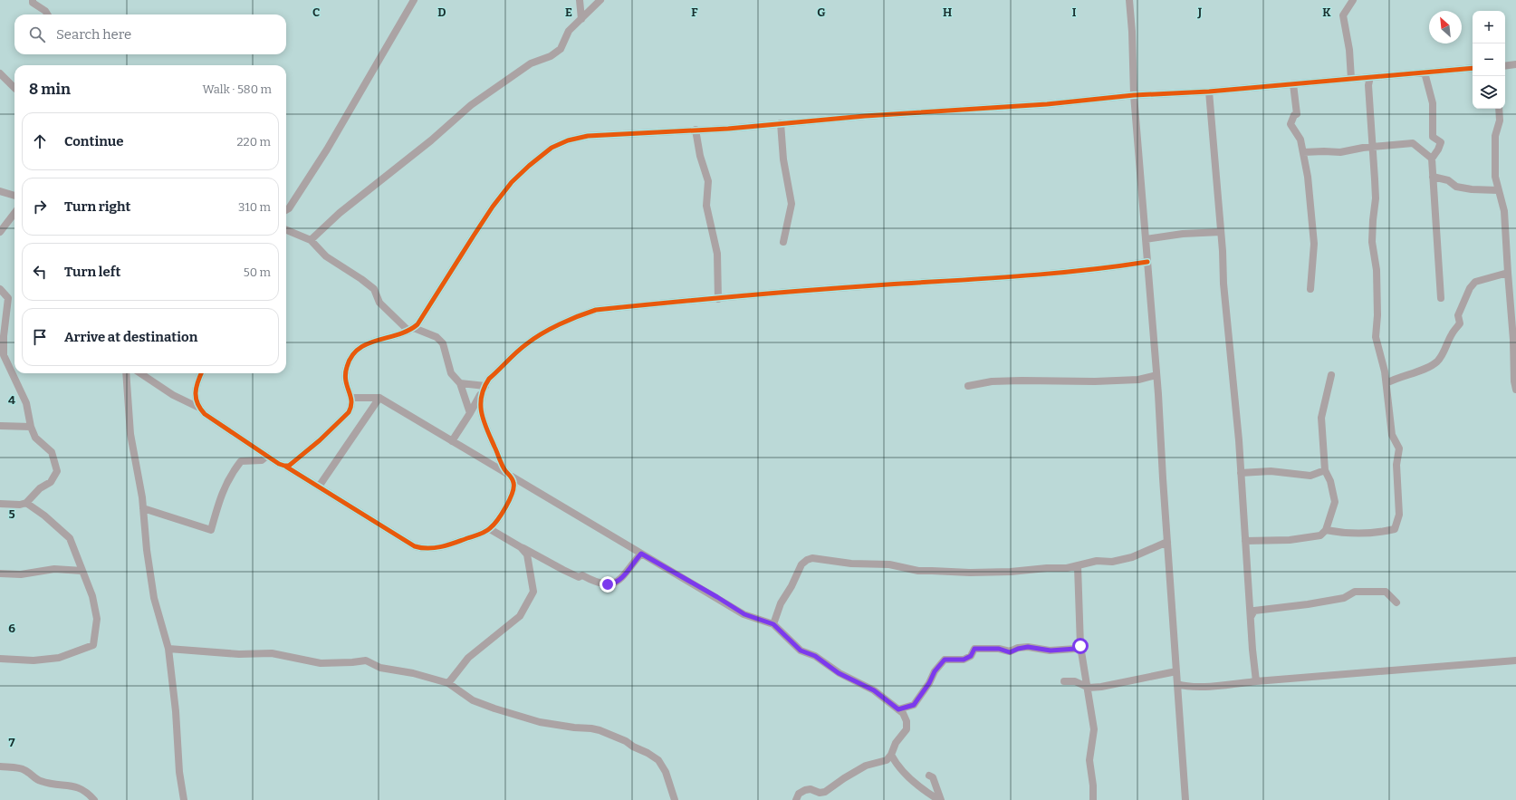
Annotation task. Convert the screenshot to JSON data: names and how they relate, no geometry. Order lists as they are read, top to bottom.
{
  "north": "top left",
  "page": {
    "map_buttons": ["+", "−"],
    "search": "Search here",
    "heading": ["8 min", "Walk · 580 m"],
    "list": [
      ["Continue", "220 m"],
      ["Turn right", "310 m"],
      ["Turn left", "50 m"],
      "Arrive at destination"
    ]
  },
  "grid": {
    "columns": [
      "C",
      "D",
      "E",
      "F",
      "G",
      "H",
      "I",
      "J",
      "K"
    ],
    "rows": [
      "4",
      "5",
      "6",
      "7"
    ]
  }
}
